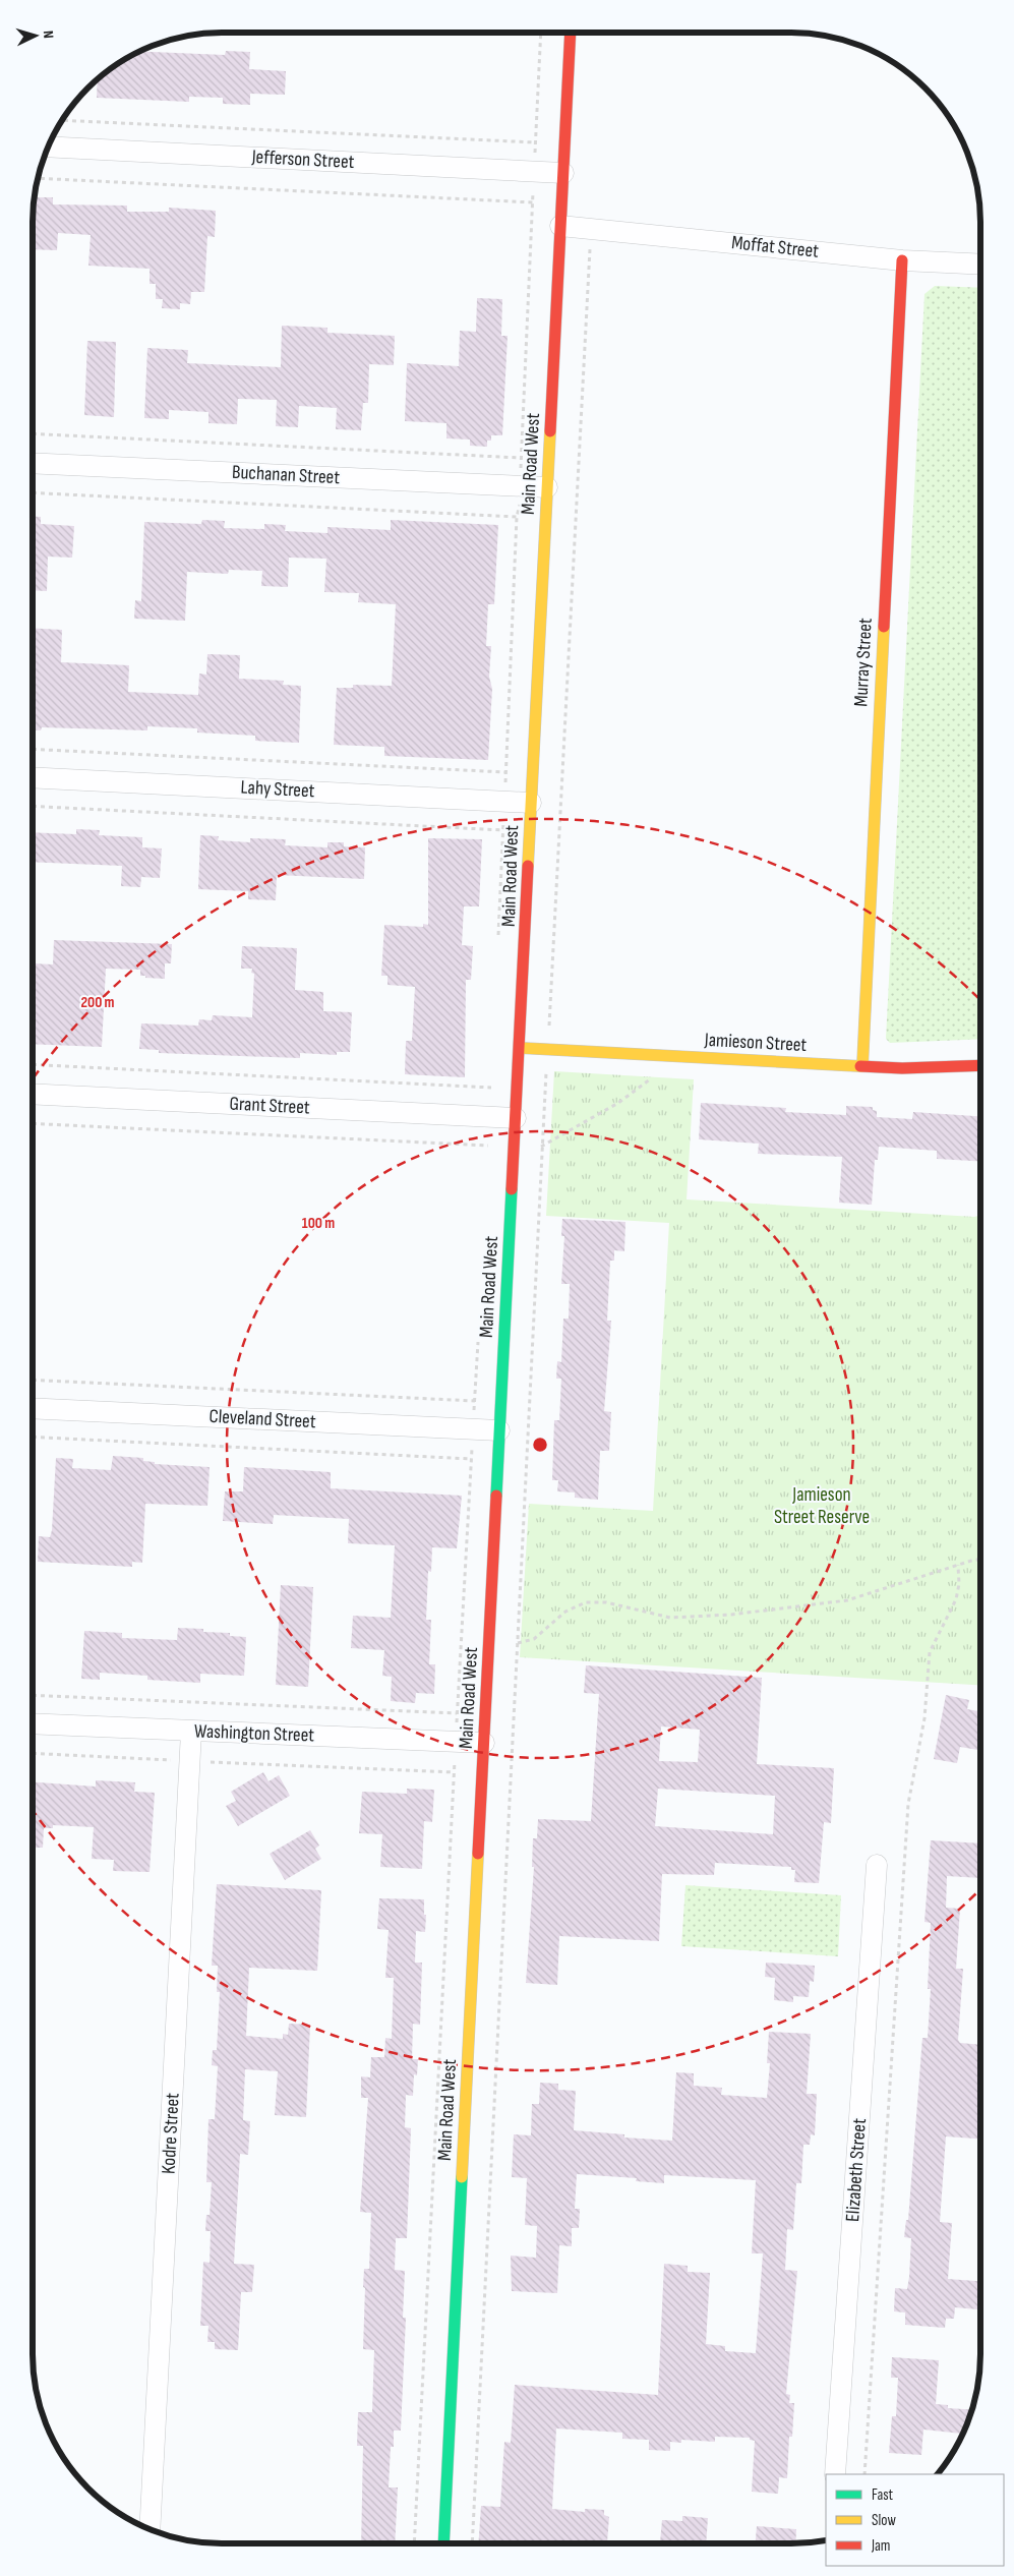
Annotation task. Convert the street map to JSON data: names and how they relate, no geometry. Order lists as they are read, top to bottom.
{
  "streets": {
    "main road": ["Main Road West", "Murray Street", "Jamieson Street"],
    "street": [
      "Jefferson Street",
      "Moffat Street",
      "Buchanan Street",
      "Lahy Street",
      "Grant Street",
      "Cleveland Street",
      "Washington Street",
      "Kodre Street",
      "Elizabeth Street"
    ]
  },
  "crossings": [
    ["Jefferson Street", "Main Road West"],
    ["Moffat Street", "Main Road West"],
    ["Moffat Street", "Murray Street"],
    ["Main Road West", "Buchanan Street"],
    ["Main Road West", "Lahy Street"],
    ["Main Road West", "Jamieson Street"],
    ["Main Road West", "Grant Street"],
    ["Main Road West", "Cleveland Street"],
    ["Main Road West", "Washington Street"],
    ["Murray Street", "Jamieson Street"],
    ["Washington Street", "Kodre Street"]
  ],
  "parks": ["Jamieson Street Reserve"],
  "legend": ["Fast", "Slow", "Jam"],
  "north": "right",
  "rings": ["200 m", "100 m"]
}
